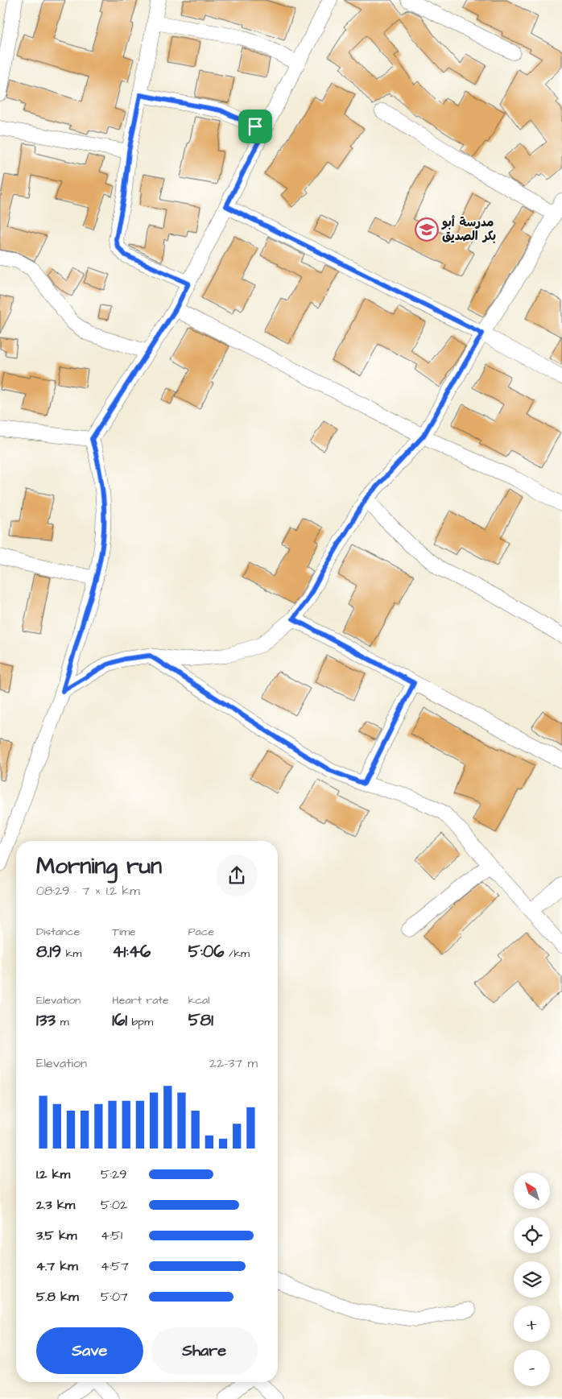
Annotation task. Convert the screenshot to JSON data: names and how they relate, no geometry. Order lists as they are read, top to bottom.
{
  "places": {
    "school or university": ["مدرسة أبو بكر الصديق"]
  },
  "north": "top left",
  "page": {
    "heading": ["Morning run", "08:29 · 7 × 1.2 km"],
    "stats": [
      ["Distance", "8.19 km"],
      ["Time", "41:46"],
      ["Pace", "5:06 /km"],
      ["Elevation", "133 m"],
      ["Heart rate", "161 bpm"],
      ["kcal", "581"]
    ],
    "chart": ["Elevation", "22–37 m"],
    "list": [
      {
        "name": "1.2 km",
        "note": "5:29"
      },
      {
        "name": "2.3 km",
        "note": "5:02"
      },
      {
        "name": "3.5 km",
        "note": "4:51"
      },
      {
        "name": "4.7 km",
        "note": "4:57"
      },
      {
        "name": "5.8 km",
        "note": "5:07"
      }
    ],
    "map_buttons": ["+", "−"],
    "buttons": ["Save", "Share"]
  }
}
